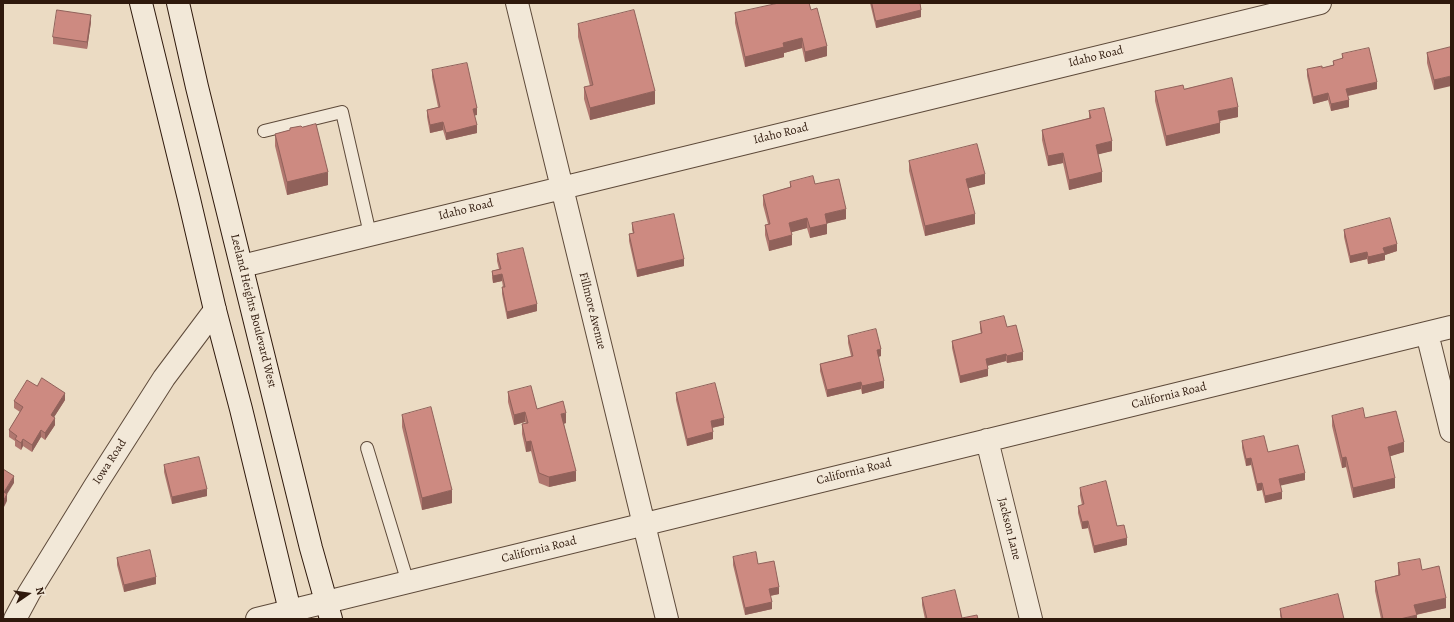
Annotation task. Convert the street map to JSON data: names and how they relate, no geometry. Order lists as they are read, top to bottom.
{
  "streets": {
    "street": [
      "Idaho Road",
      "Leeland Heights Boulevard West",
      "Fillmore Avenue",
      "California Road",
      "Iowa Road",
      "Jackson Lane"
    ]
  },
  "crossings": [
    ["Idaho Road", "Leeland Heights Boulevard West"],
    ["Idaho Road", "Fillmore Avenue"],
    ["Leeland Heights Boulevard West", "California Road"],
    ["Fillmore Avenue", "California Road"],
    ["California Road", "Jackson Lane"]
  ],
  "north": "right"
}
